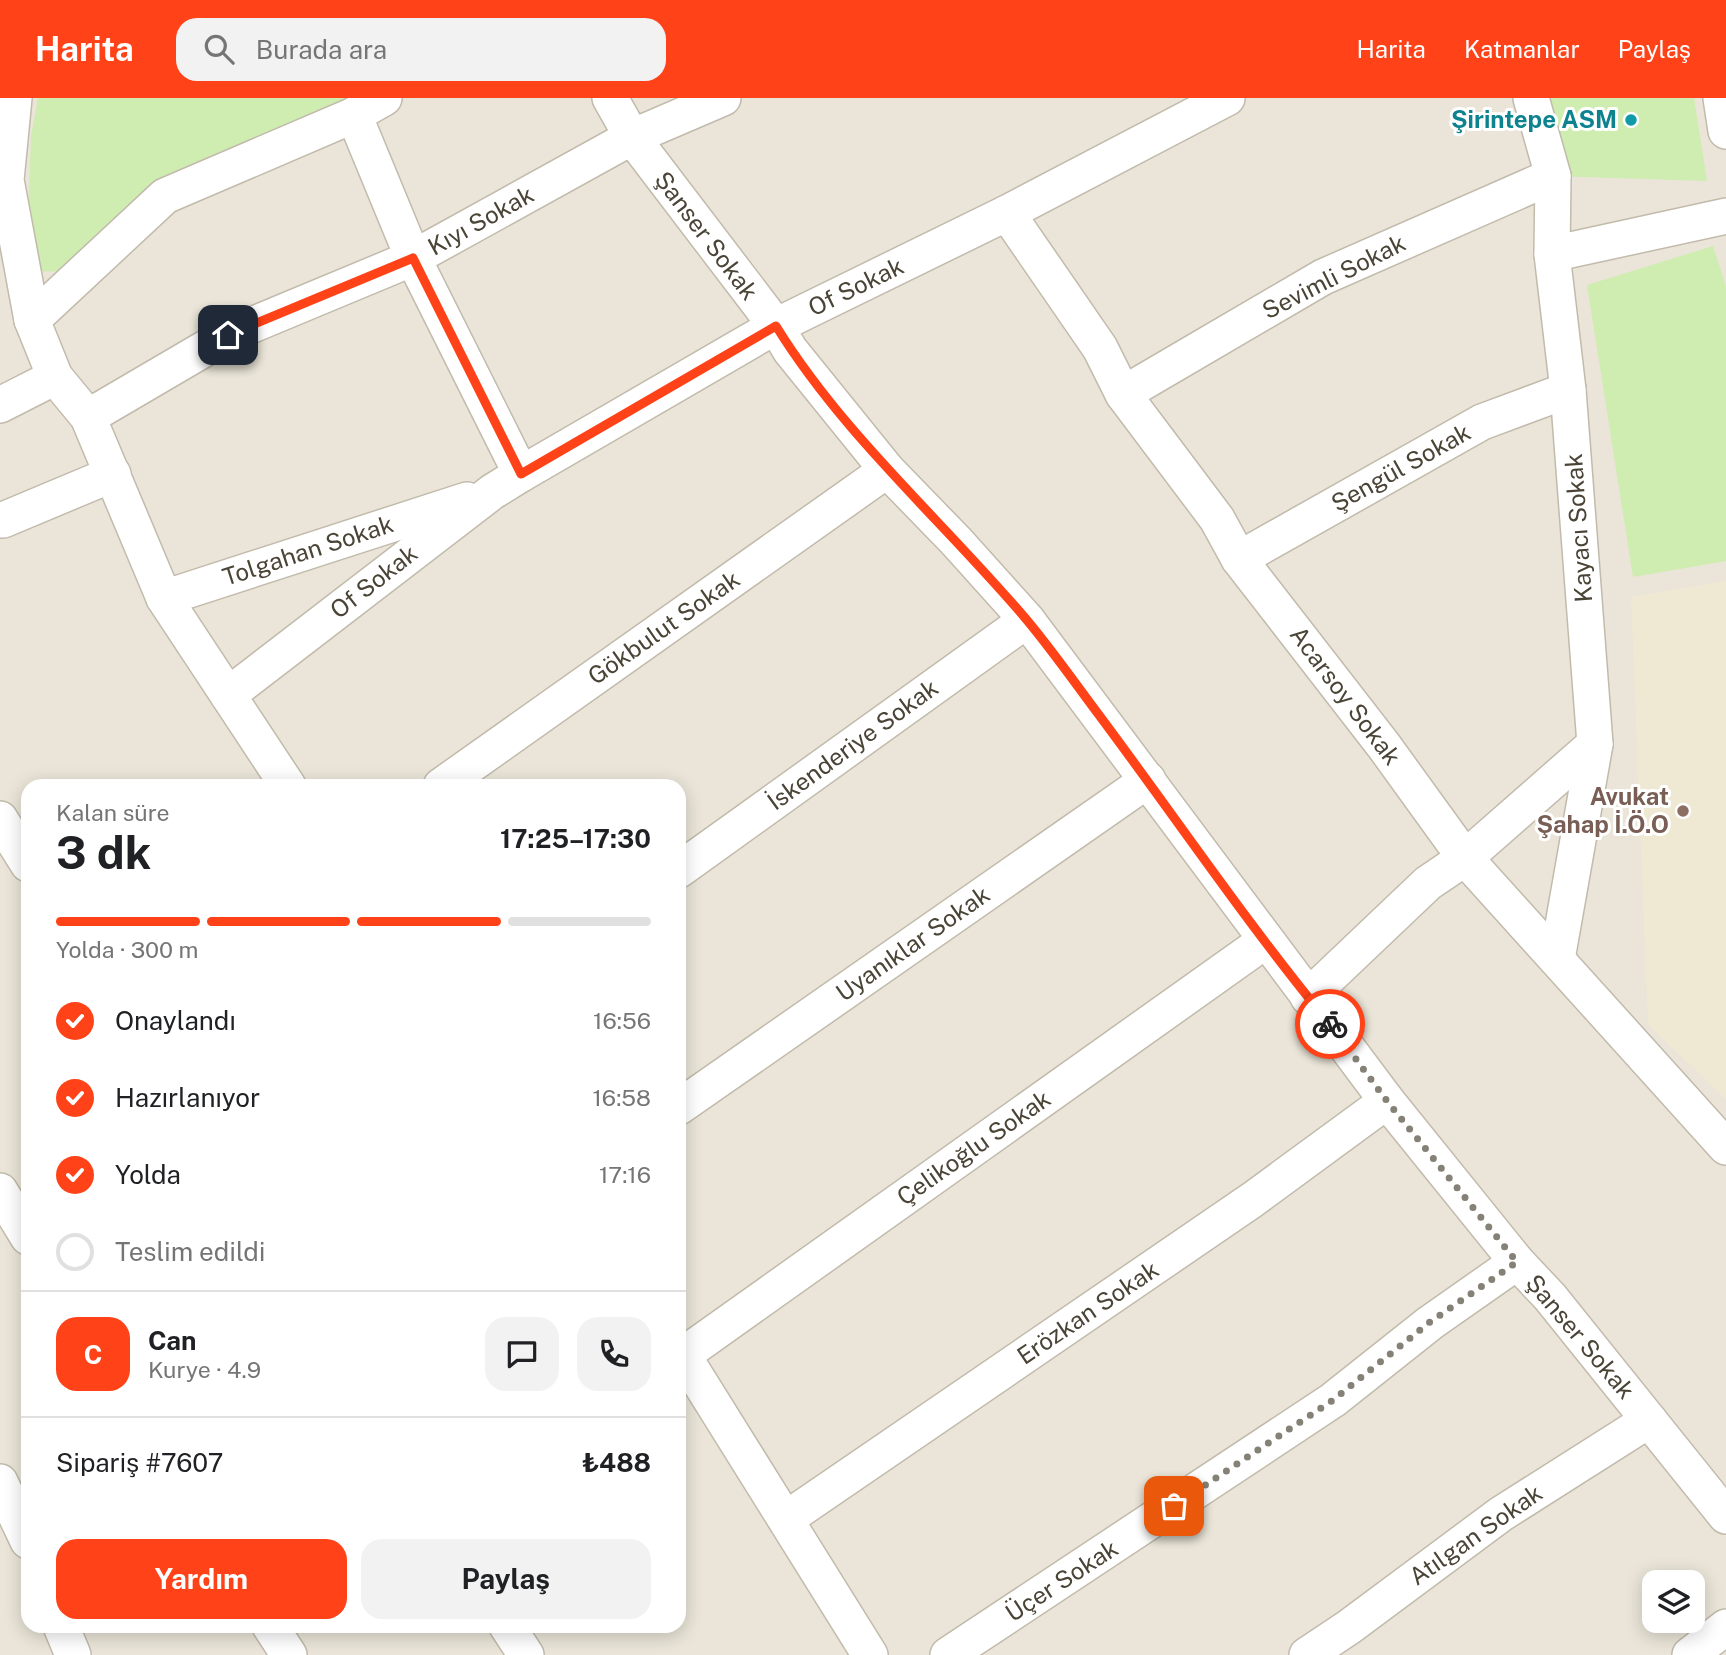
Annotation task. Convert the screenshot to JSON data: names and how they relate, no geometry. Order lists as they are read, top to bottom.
{
  "streets": {
    "street": [
      "Kıyı Sokak",
      "Şanser Sokak",
      "Sevimli Sokak",
      "Of Sokak",
      "Şengül Sokak",
      "Kayacı Sokak",
      "Tolgahan Sokak",
      "Gökbulut Sokak",
      "Acarsoy Sokak",
      "İskenderiye Sokak",
      "Uyanıklar Sokak",
      "Çelikoğlu Sokak",
      "Erözkan Sokak",
      "Atılgan Sokak",
      "Üçer Sokak"
    ]
  },
  "crossings": [
    ["Kıyı Sokak", "Şanser Sokak"],
    ["Şanser Sokak", "Of Sokak"],
    ["Şanser Sokak", "Gökbulut Sokak"],
    ["Şanser Sokak", "İskenderiye Sokak"],
    ["Şanser Sokak", "Uyanıklar Sokak"],
    ["Şanser Sokak", "Çelikoğlu Sokak"],
    ["Şanser Sokak", "Erözkan Sokak"],
    ["Şanser Sokak", "Atılgan Sokak"],
    ["Şanser Sokak", "Üçer Sokak"],
    ["Sevimli Sokak", "Kayacı Sokak"],
    ["Sevimli Sokak", "Acarsoy Sokak"],
    ["Of Sokak", "Tolgahan Sokak"],
    ["Of Sokak", "Acarsoy Sokak"],
    ["Şengül Sokak", "Kayacı Sokak"],
    ["Şengül Sokak", "Acarsoy Sokak"],
    ["Kayacı Sokak", "Acarsoy Sokak"]
  ],
  "places": ["Şirintepe ASM", "Avukat Şahap İ.Ö.O"],
  "page": {
    "header": "Harita",
    "search": "Burada ara",
    "nav": ["Harita", "Katmanlar", "Paylaş"],
    "heading": ["3 dk", "Kalan süre", "17:25–17:30"],
    "panel": [
      "Can",
      "Kurye · 4.9",
      "Sipariş #7607",
      "₺488"
    ],
    "bar": "Yolda · 300 m",
    "list": [
      ["Onaylandı", "16:56"],
      ["Hazırlanıyor", "16:58"],
      ["Yolda", "17:16"],
      "Teslim edildi"
    ],
    "round": "C",
    "buttons": ["Yardım", "Paylaş"]
  }
}
